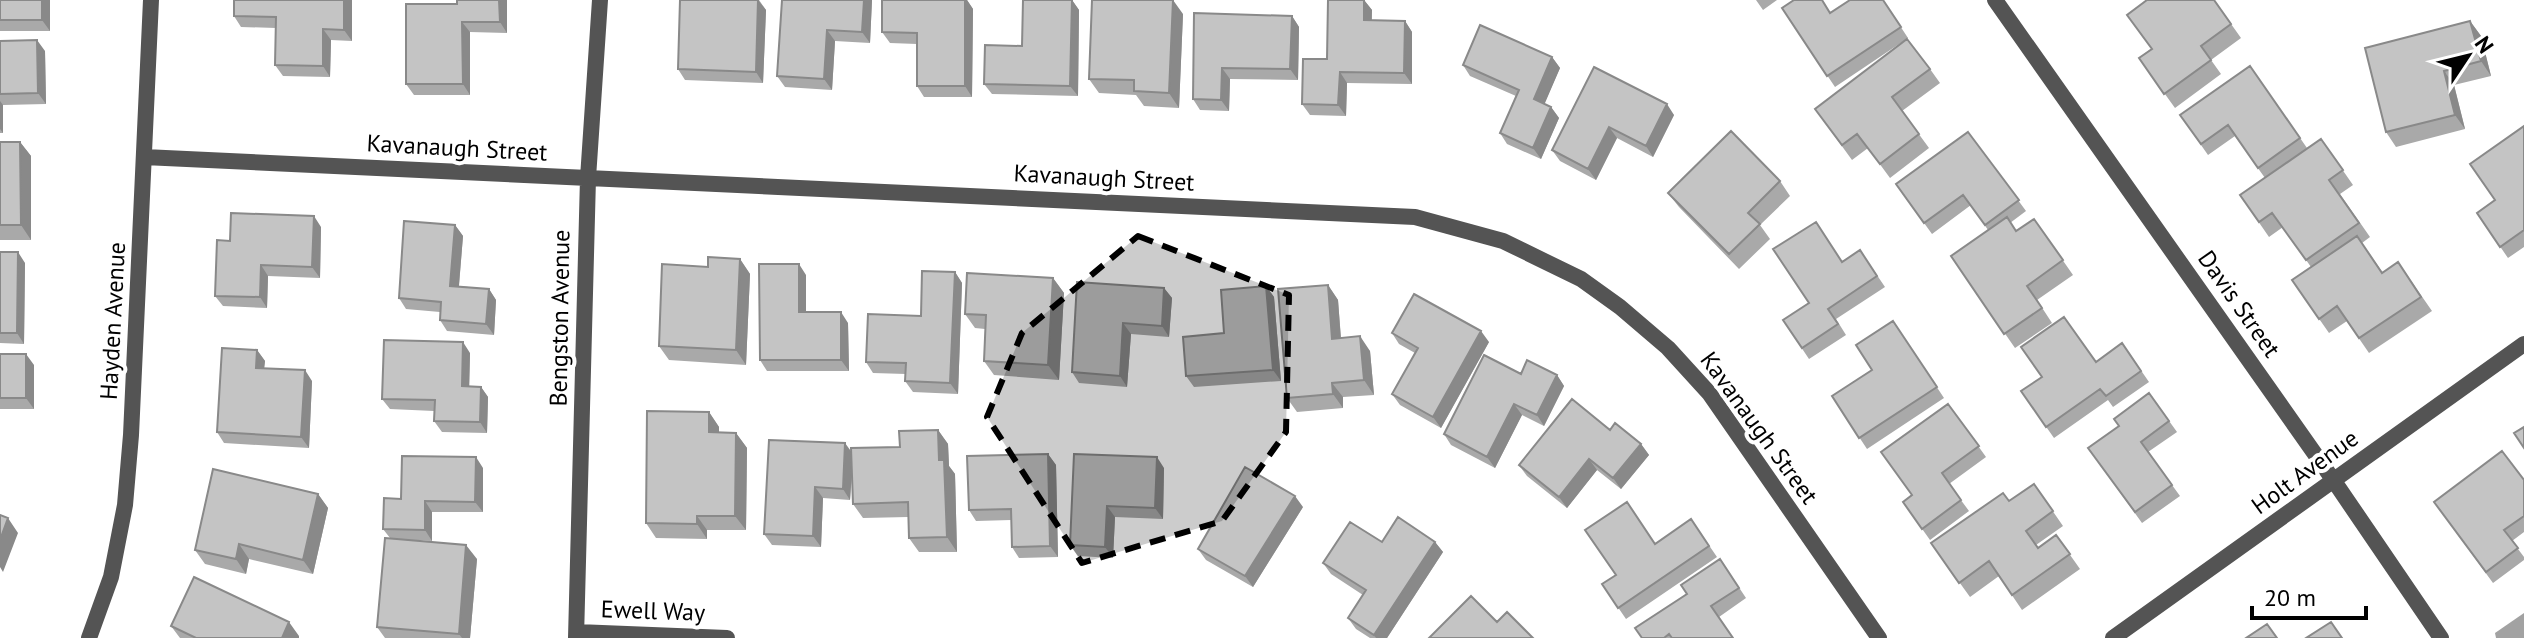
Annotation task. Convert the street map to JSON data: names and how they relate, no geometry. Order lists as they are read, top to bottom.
{
  "streets": {
    "street": [
      "Kavanaugh Street",
      "Davis Street",
      "Bengston Avenue",
      "Hayden Avenue",
      "Holt Avenue",
      "Ewell Way"
    ]
  },
  "crossings": [
    ["Kavanaugh Street", "Bengston Avenue"],
    ["Kavanaugh Street", "Hayden Avenue"],
    ["Davis Street", "Holt Avenue"],
    ["Bengston Avenue", "Ewell Way"]
  ],
  "scale_bar": "20 m",
  "north": "top right"
}
